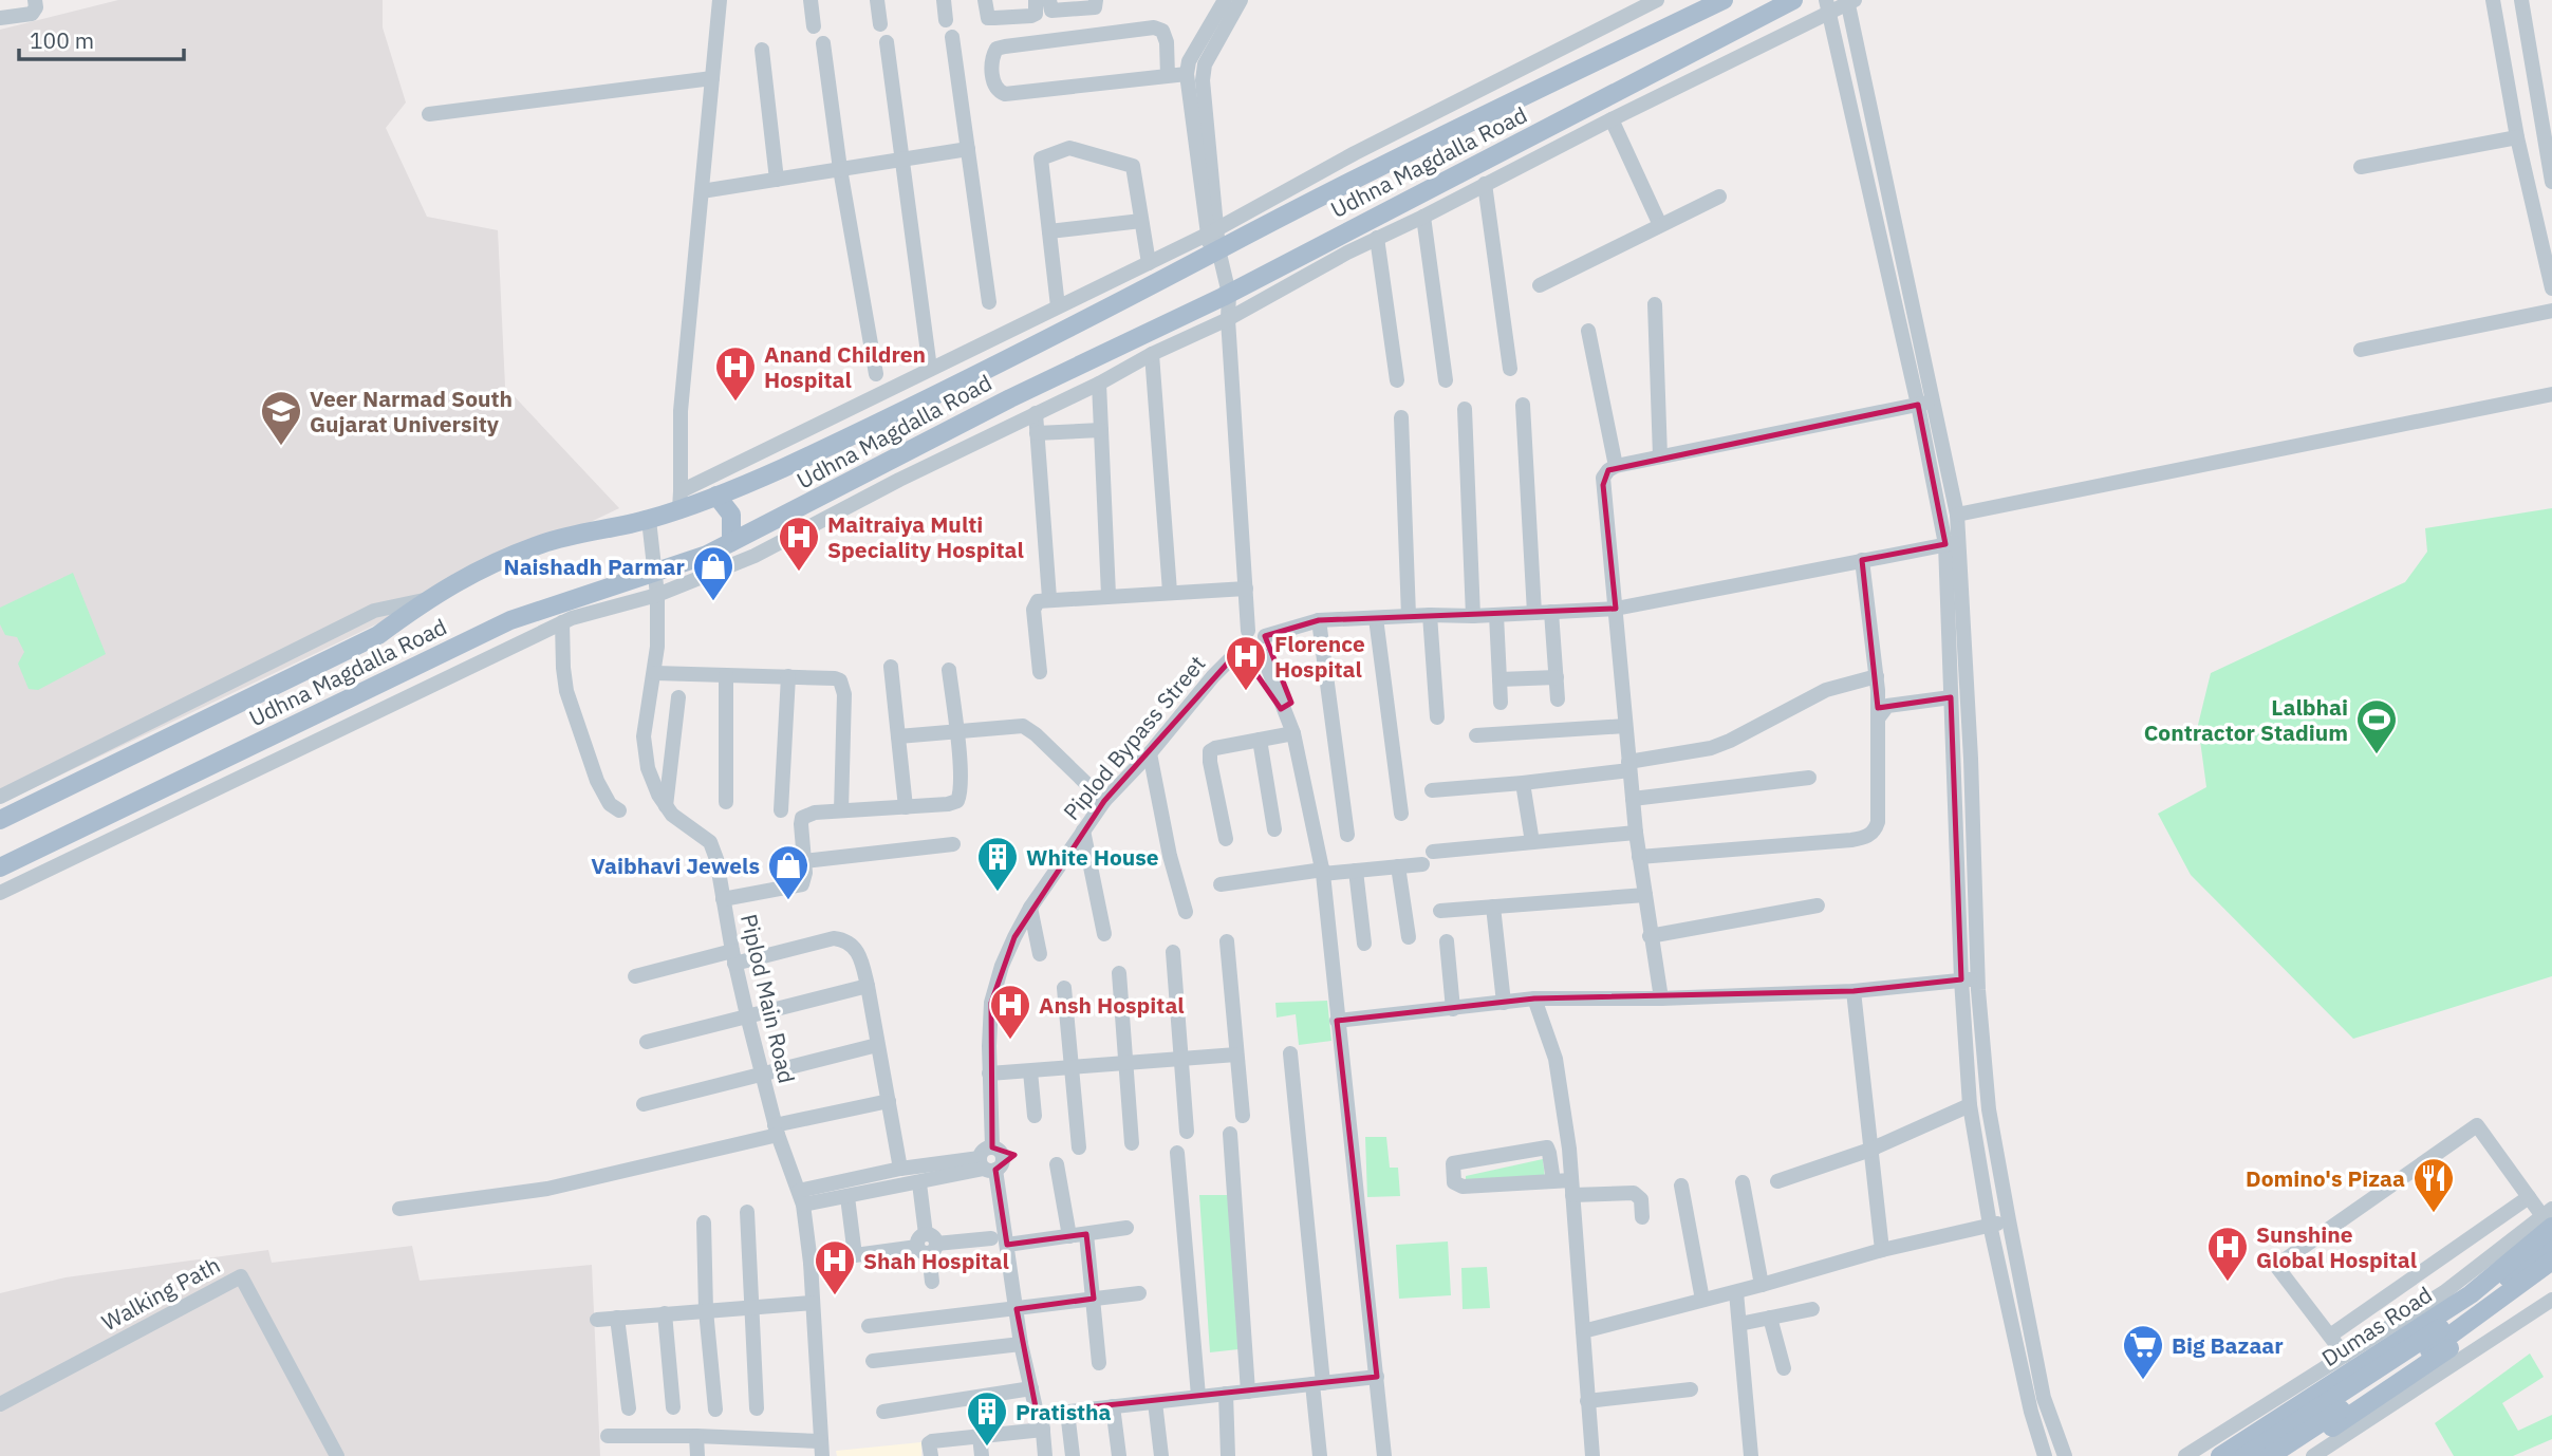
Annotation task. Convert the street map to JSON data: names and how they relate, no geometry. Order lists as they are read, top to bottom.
{
  "streets": {
    "main road": ["Udhna Magdalla Road", "Dumas Road"],
    "street": ["Piplod Bypass Street", "Piplod Main Road", "Walking Path"]
  },
  "crossings": [
    ["Udhna Magdalla Road", "Piplod Main Road"]
  ],
  "places": {
    "hospital": [
      "Anand Children Hospital",
      "Maitraiya Multi Speciality Hospital",
      "Florence Hospital",
      "Ansh Hospital",
      "Sunshine Global Hospital",
      "Shah Hospital"
    ],
    "school or university": ["Veer Narmad South Gujarat University"],
    "shop": ["Naishadh Parmar", "Vaibhavi Jewels"],
    "sports": ["Lalbhai Contractor Stadium"],
    "building": ["White House", "Pratistha"],
    "restaurant": ["Domino's Pizaa"],
    "supermarket": ["Big Bazaar"]
  },
  "scale_bar": "100 m"
}
